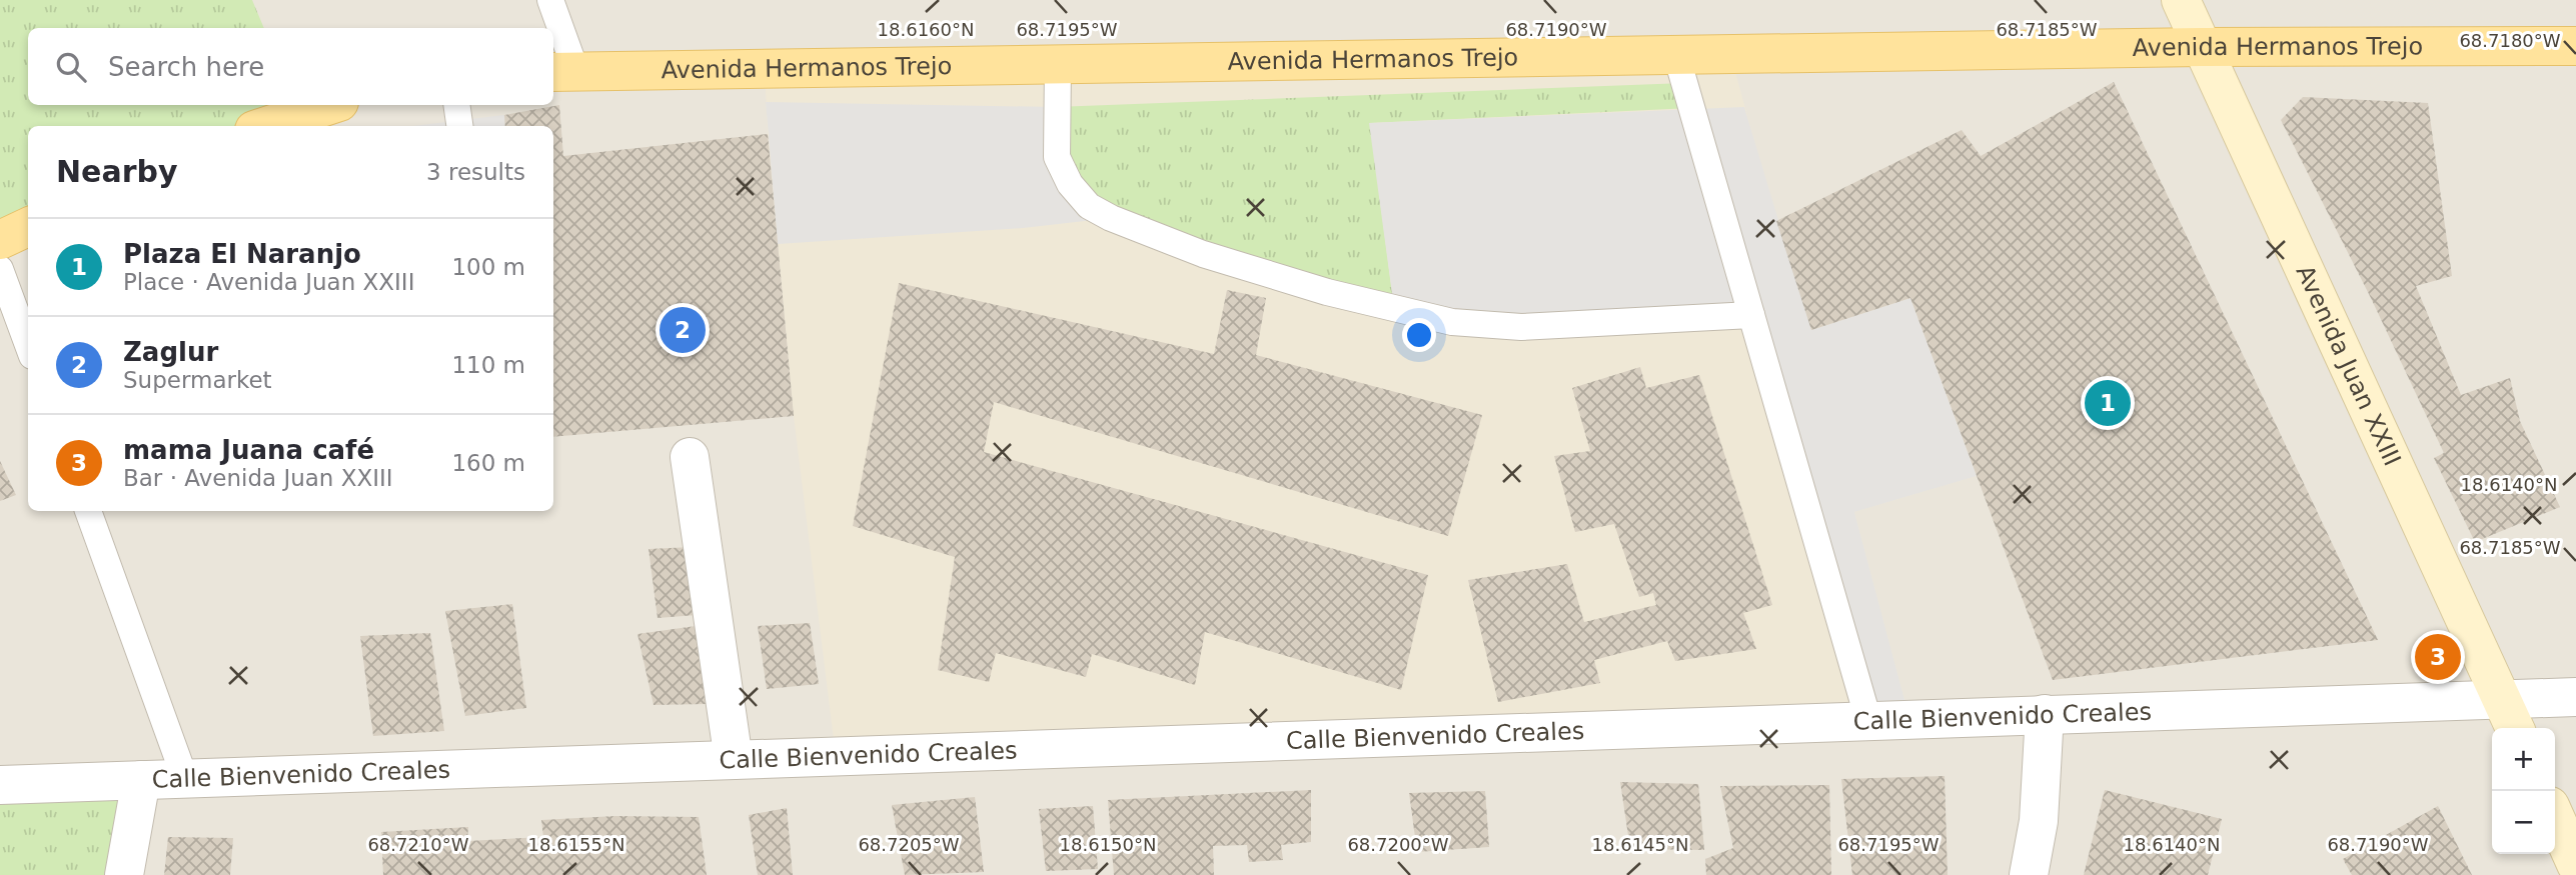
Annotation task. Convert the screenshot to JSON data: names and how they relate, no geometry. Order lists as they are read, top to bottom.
{
  "streets": {
    "main road": ["Avenida Hermanos Trejo", "Avenida Juan XXIII"],
    "street": ["Calle Bienvenido Creales"]
  },
  "crossings": [
    ["Avenida Hermanos Trejo", "Avenida Juan XXIII"],
    ["Avenida Juan XXIII", "Calle Bienvenido Creales"]
  ],
  "page": {
    "search": "Search here",
    "heading": ["Nearby", "3 results"],
    "list": [
      {
        "mark": "1",
        "name": "Plaza El Naranjo",
        "note": "Place · Avenida Juan XXIII",
        "value": "100 m"
      },
      {
        "mark": "2",
        "name": "Zaglur",
        "note": "Supermarket",
        "value": "110 m"
      },
      {
        "mark": "3",
        "name": "mama Juana café",
        "note": "Bar · Avenida Juan XXIII",
        "value": "160 m"
      }
    ],
    "pins": ["2", "1", "3"],
    "map_buttons": ["+", "−"]
  },
  "coordinates": [
    "18.6160°N",
    "68.7185°W",
    "68.7195°W",
    "68.7190°W",
    "68.7180°W",
    "18.6140°N",
    "68.7210°W",
    "68.7205°W",
    "68.7200°W",
    "18.6155°N",
    "18.6150°N",
    "18.6145°N"
  ]
}
